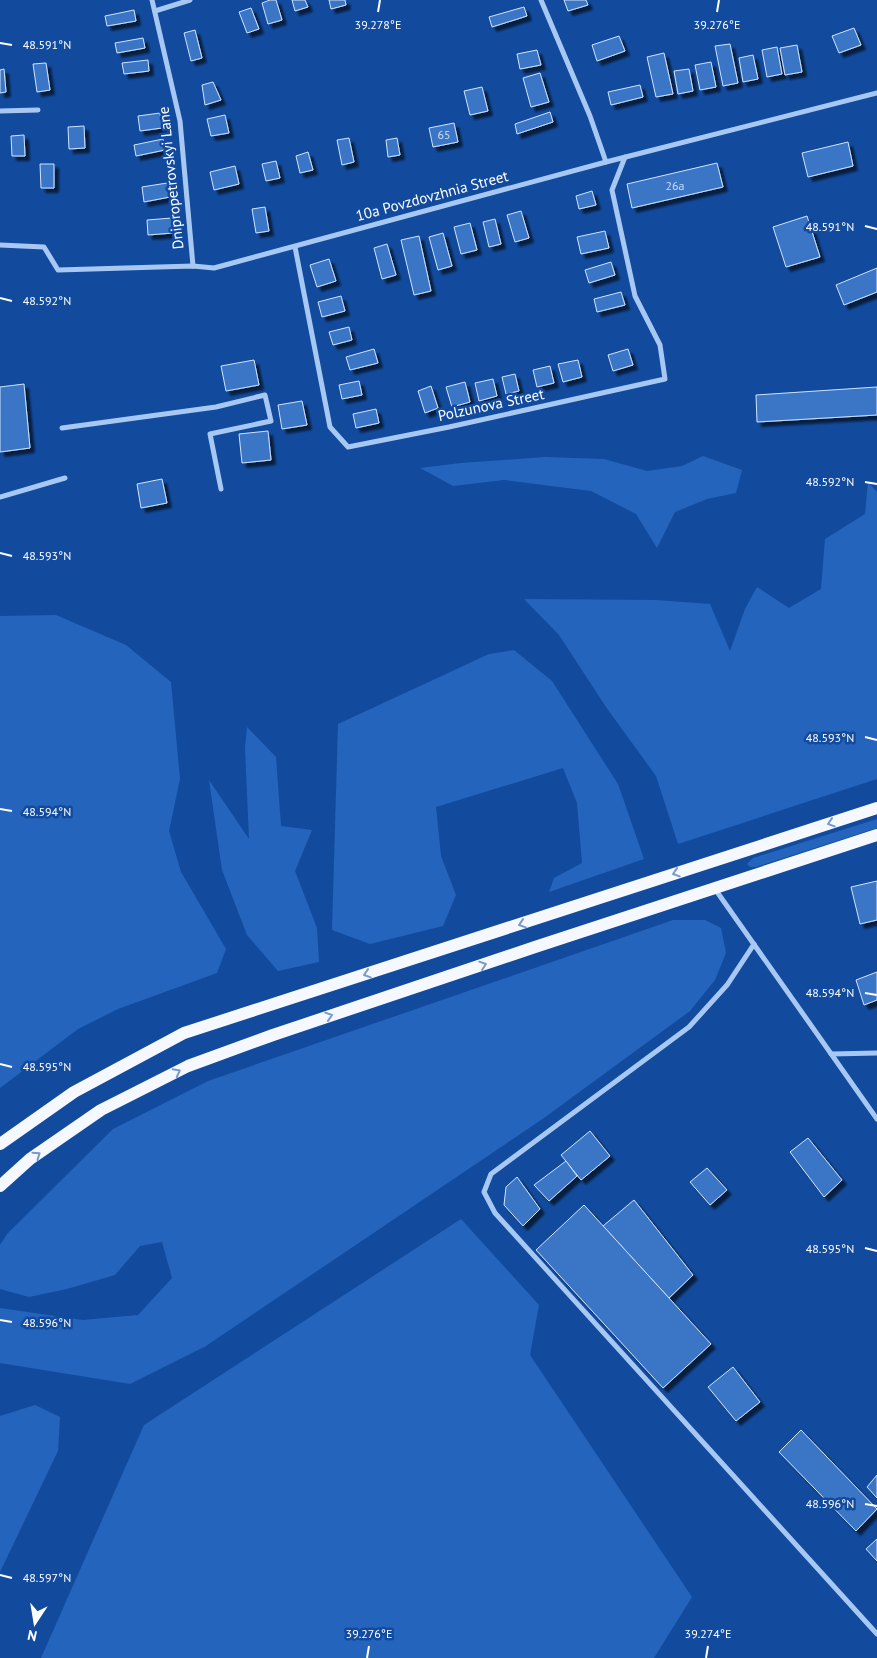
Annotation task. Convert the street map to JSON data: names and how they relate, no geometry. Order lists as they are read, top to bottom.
{
  "streets": {
    "street": ["Dnipropetrovskyi Lane", "10a Povzdovzhnia Street", "Polzunova Street"]
  },
  "crossings": [
    ["Dnipropetrovskyi Lane", "10a Povzdovzhnia Street"],
    ["10a Povzdovzhnia Street", "Polzunova Street"]
  ],
  "house_numbers": ["65", "26а"],
  "north": "bottom",
  "coordinates": [
    "39.278°E",
    "39.276°E",
    "48.591°N",
    "48.592°N",
    "48.593°N",
    "48.594°N",
    "48.595°N",
    "48.596°N",
    "48.597°N",
    "39.274°E"
  ]
}
